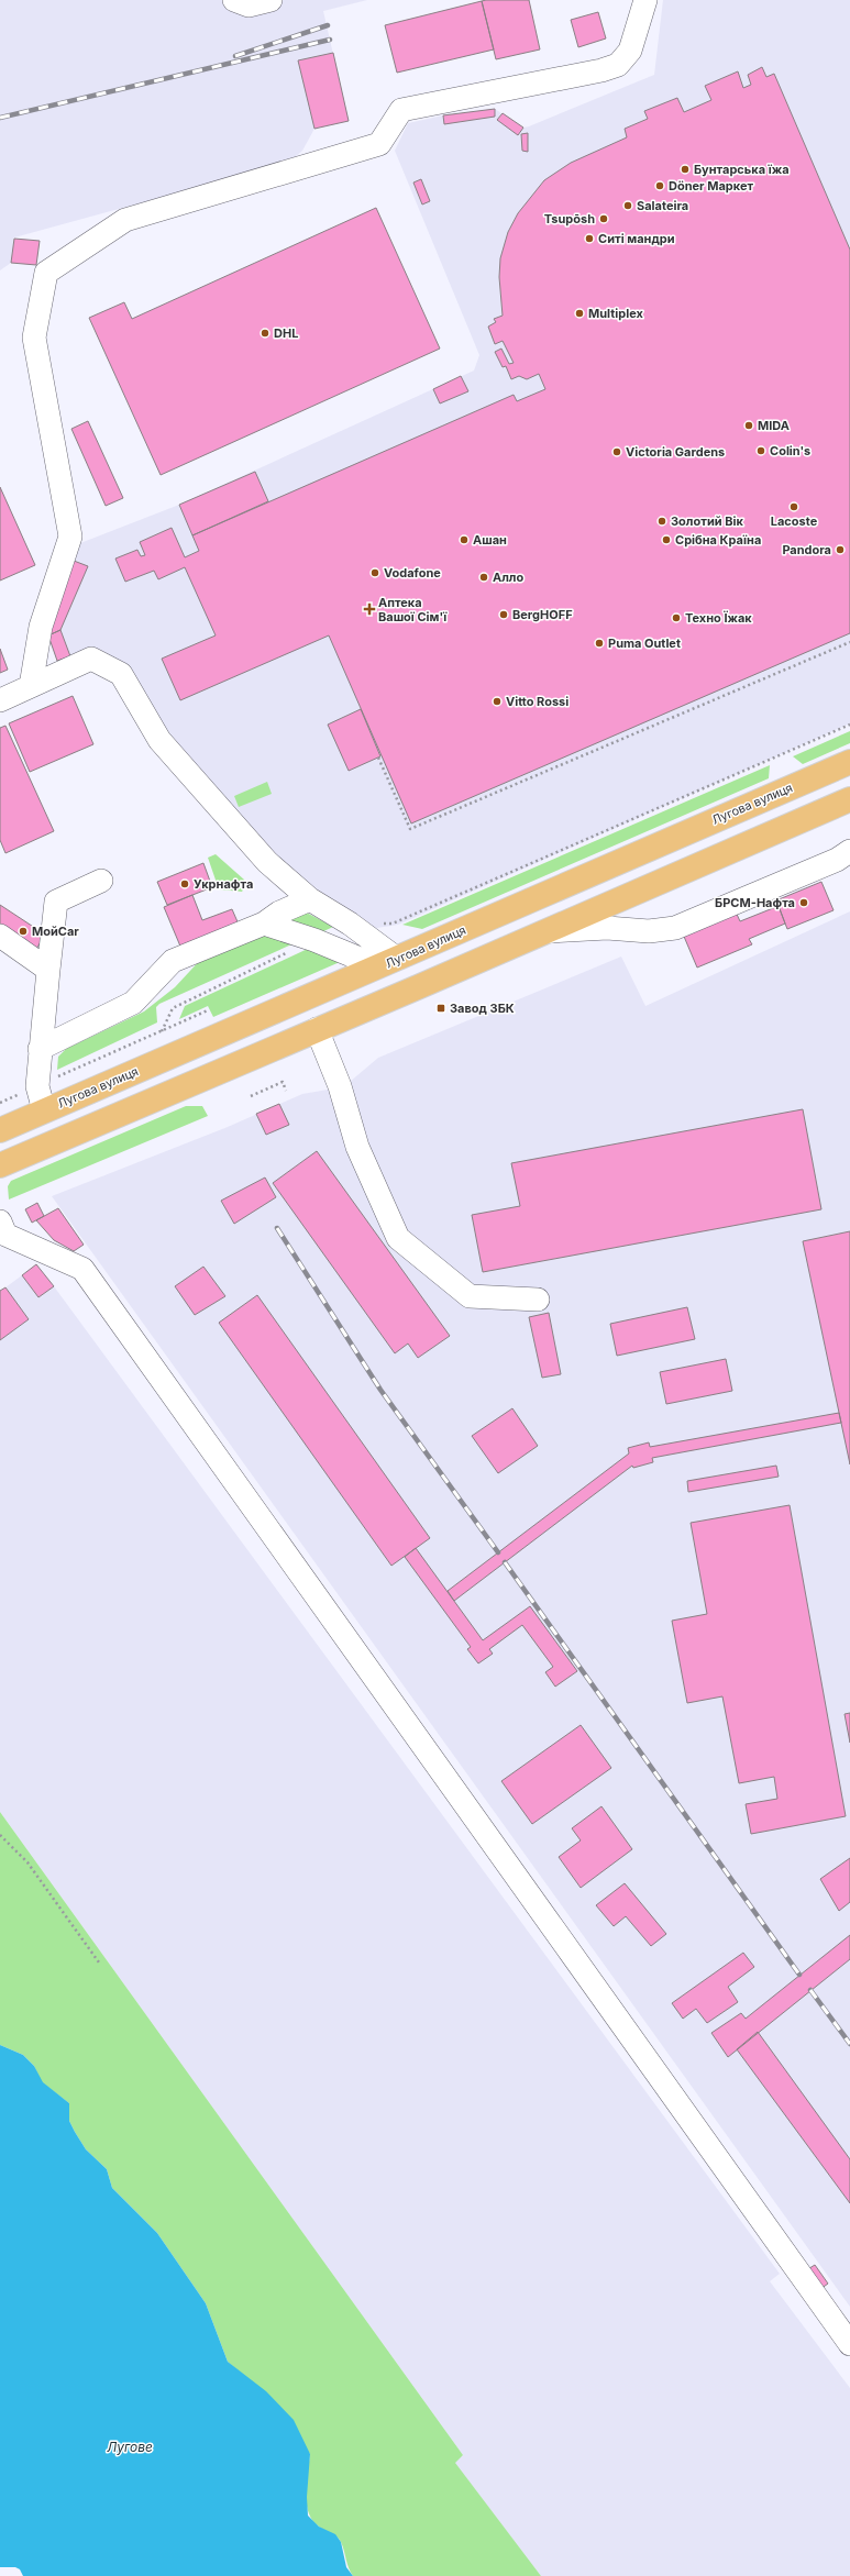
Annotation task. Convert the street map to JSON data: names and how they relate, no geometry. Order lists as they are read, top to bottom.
{
  "streets": {
    "main road": ["Лугова вулиця"]
  },
  "water": ["Лугове"],
  "places": {
    "other": [
      "Бунтарська їжа",
      "Döner Маркет",
      "Salateira",
      "Tsupōsh",
      "Ситі мандри",
      "Multiplex",
      "DHL",
      "MIDA",
      "Colin's",
      "Victoria Gardens",
      "Lacoste",
      "Золотий Вік",
      "Ашан",
      "Срібна Країна",
      "Pandora",
      "Vodafone",
      "Алло",
      "BergHOFF",
      "Техно Їжак",
      "Puma Outlet",
      "Vitto Rossi",
      "Укрнафта",
      "БРСМ-Нафта",
      "МойCar"
    ],
    "health": ["Аптека Вашої Сім'ї"],
    "transit": ["Завод ЗБК"]
  }
}
